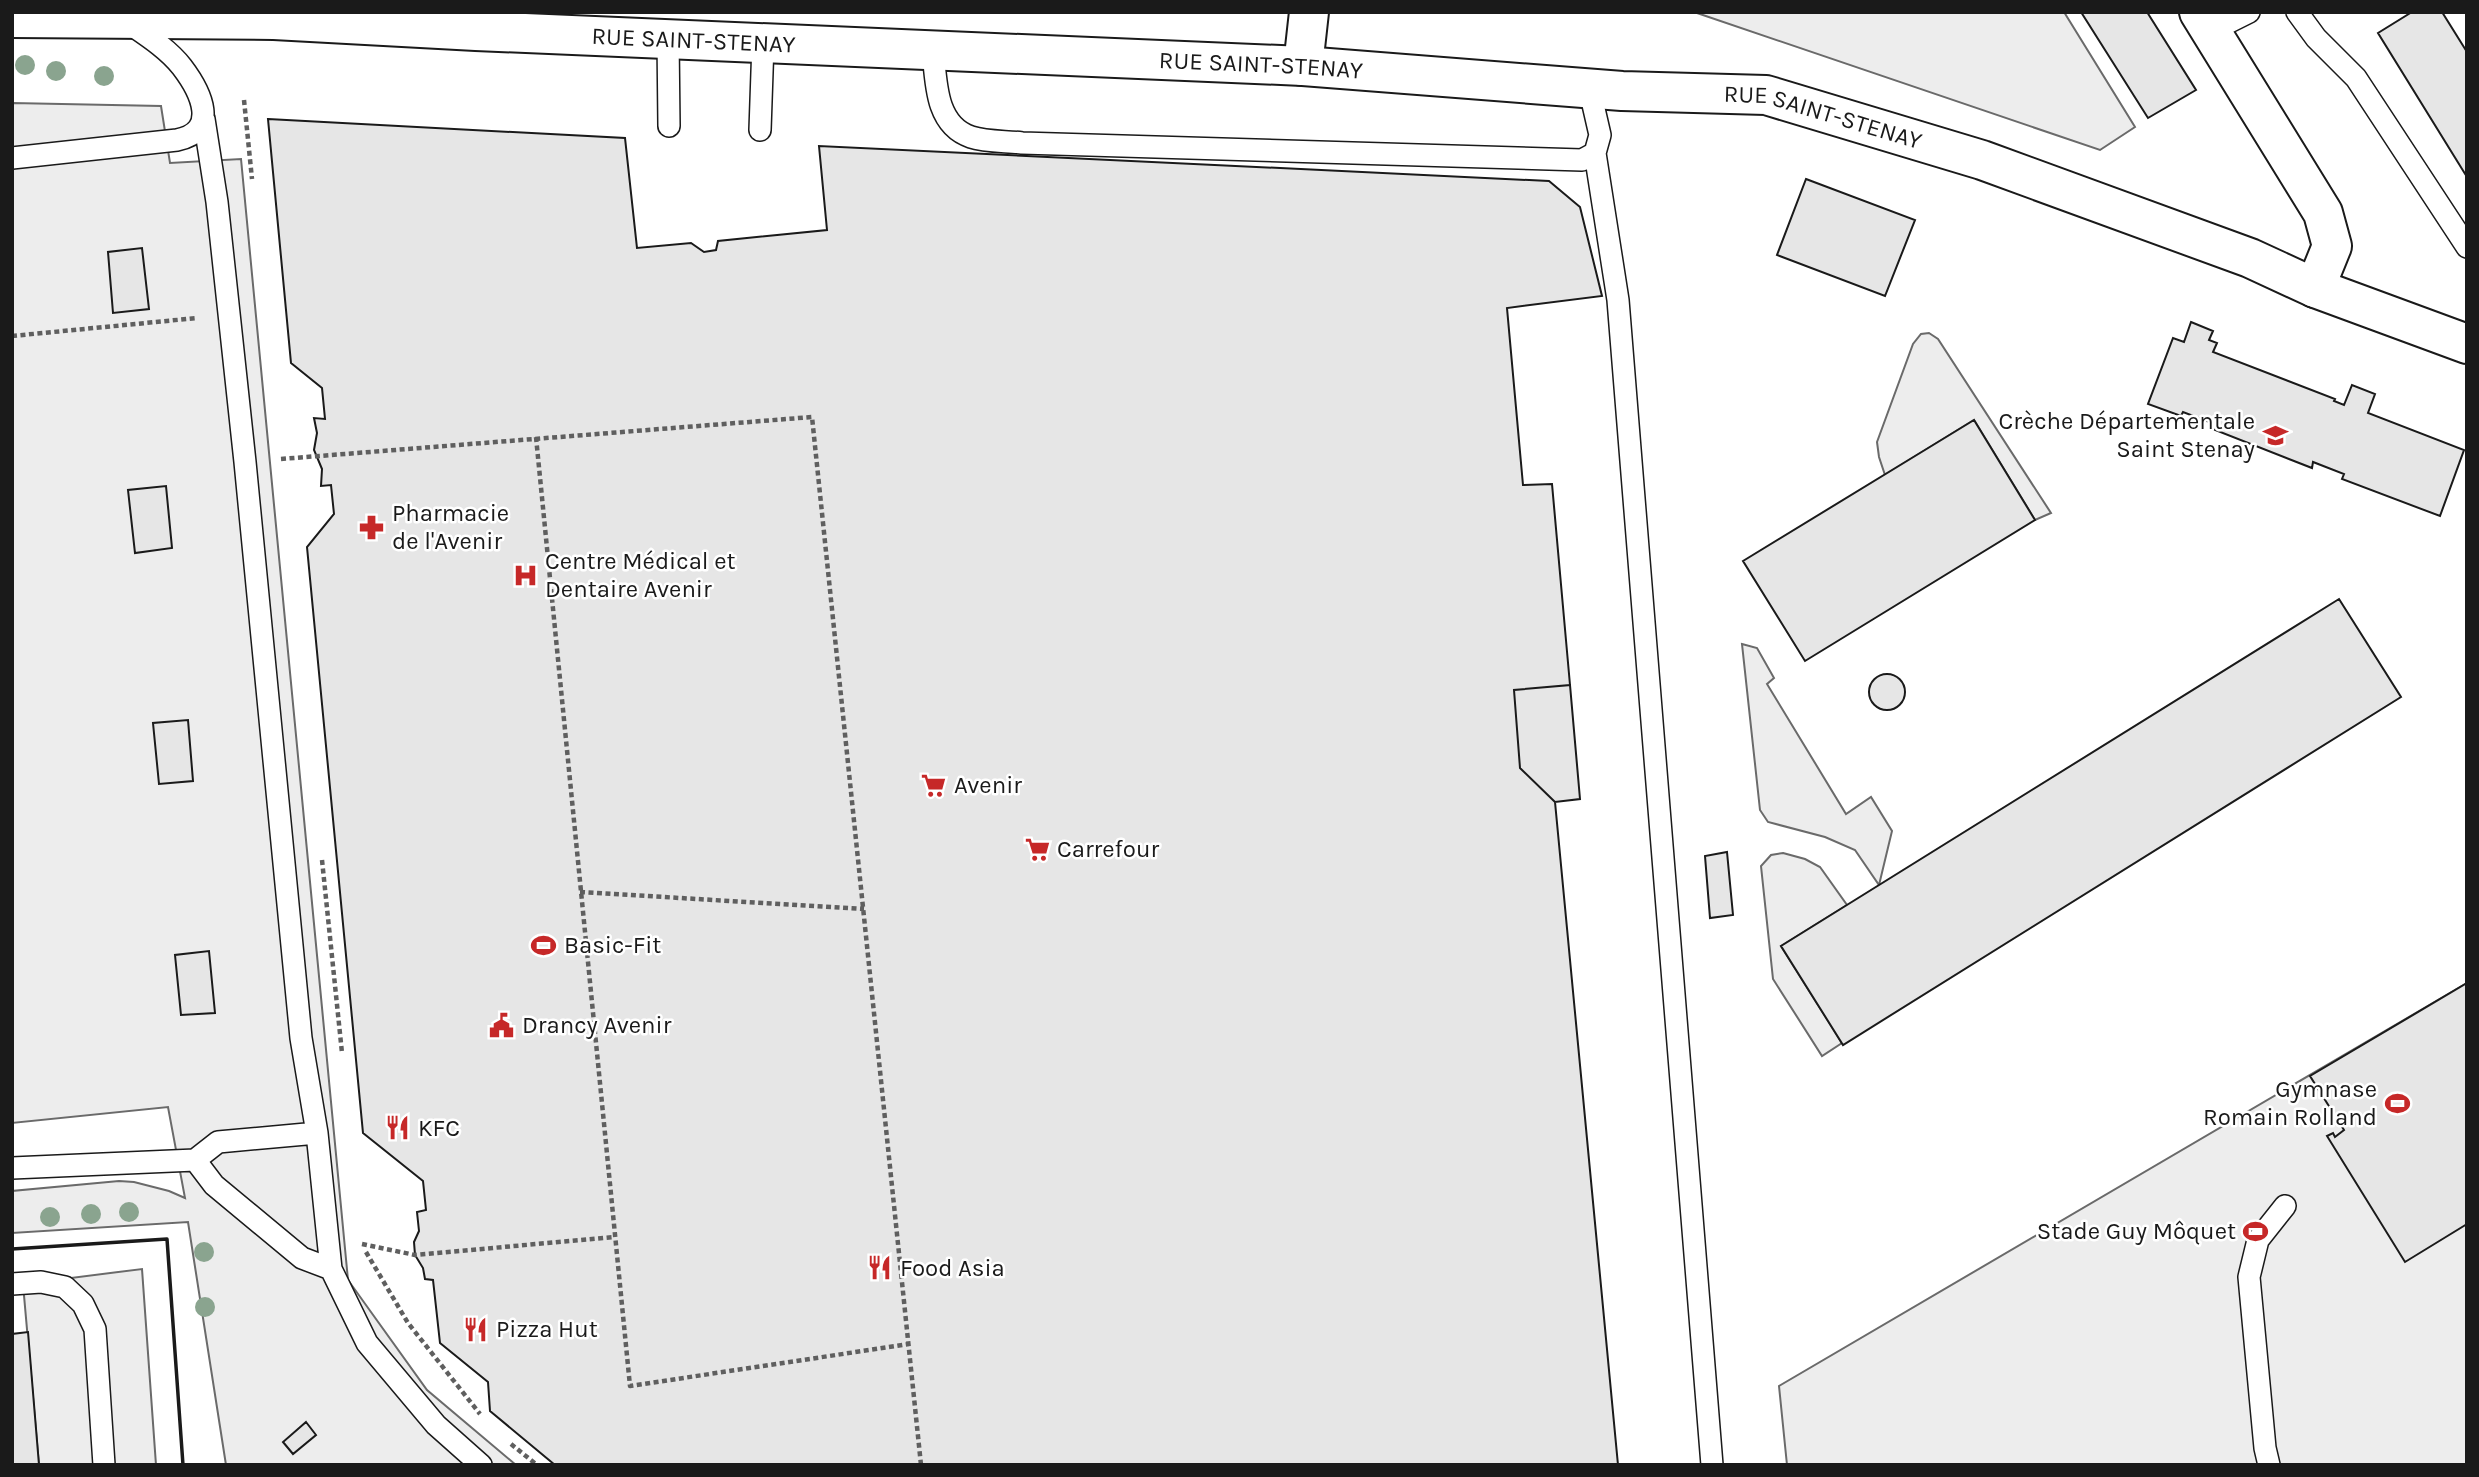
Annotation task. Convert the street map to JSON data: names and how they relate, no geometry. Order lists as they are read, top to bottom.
{
  "streets": {
    "street": ["RUE SAINT-STENAY"]
  },
  "places": {
    "school or university": ["Crèche Départementale Saint Stenay"],
    "pharmacy": ["Pharmacie de l'Avenir"],
    "hospital": ["Centre Médical et Dentaire Avenir"],
    "supermarket": ["Avenir", "Carrefour"],
    "sports": ["Basic-Fit", "Gymnase Romain Rolland", "Stade Guy Môquet"],
    "public building": ["Drancy Avenir"],
    "restaurant": ["KFC", "Food Asia", "Pizza Hut"]
  }
}
